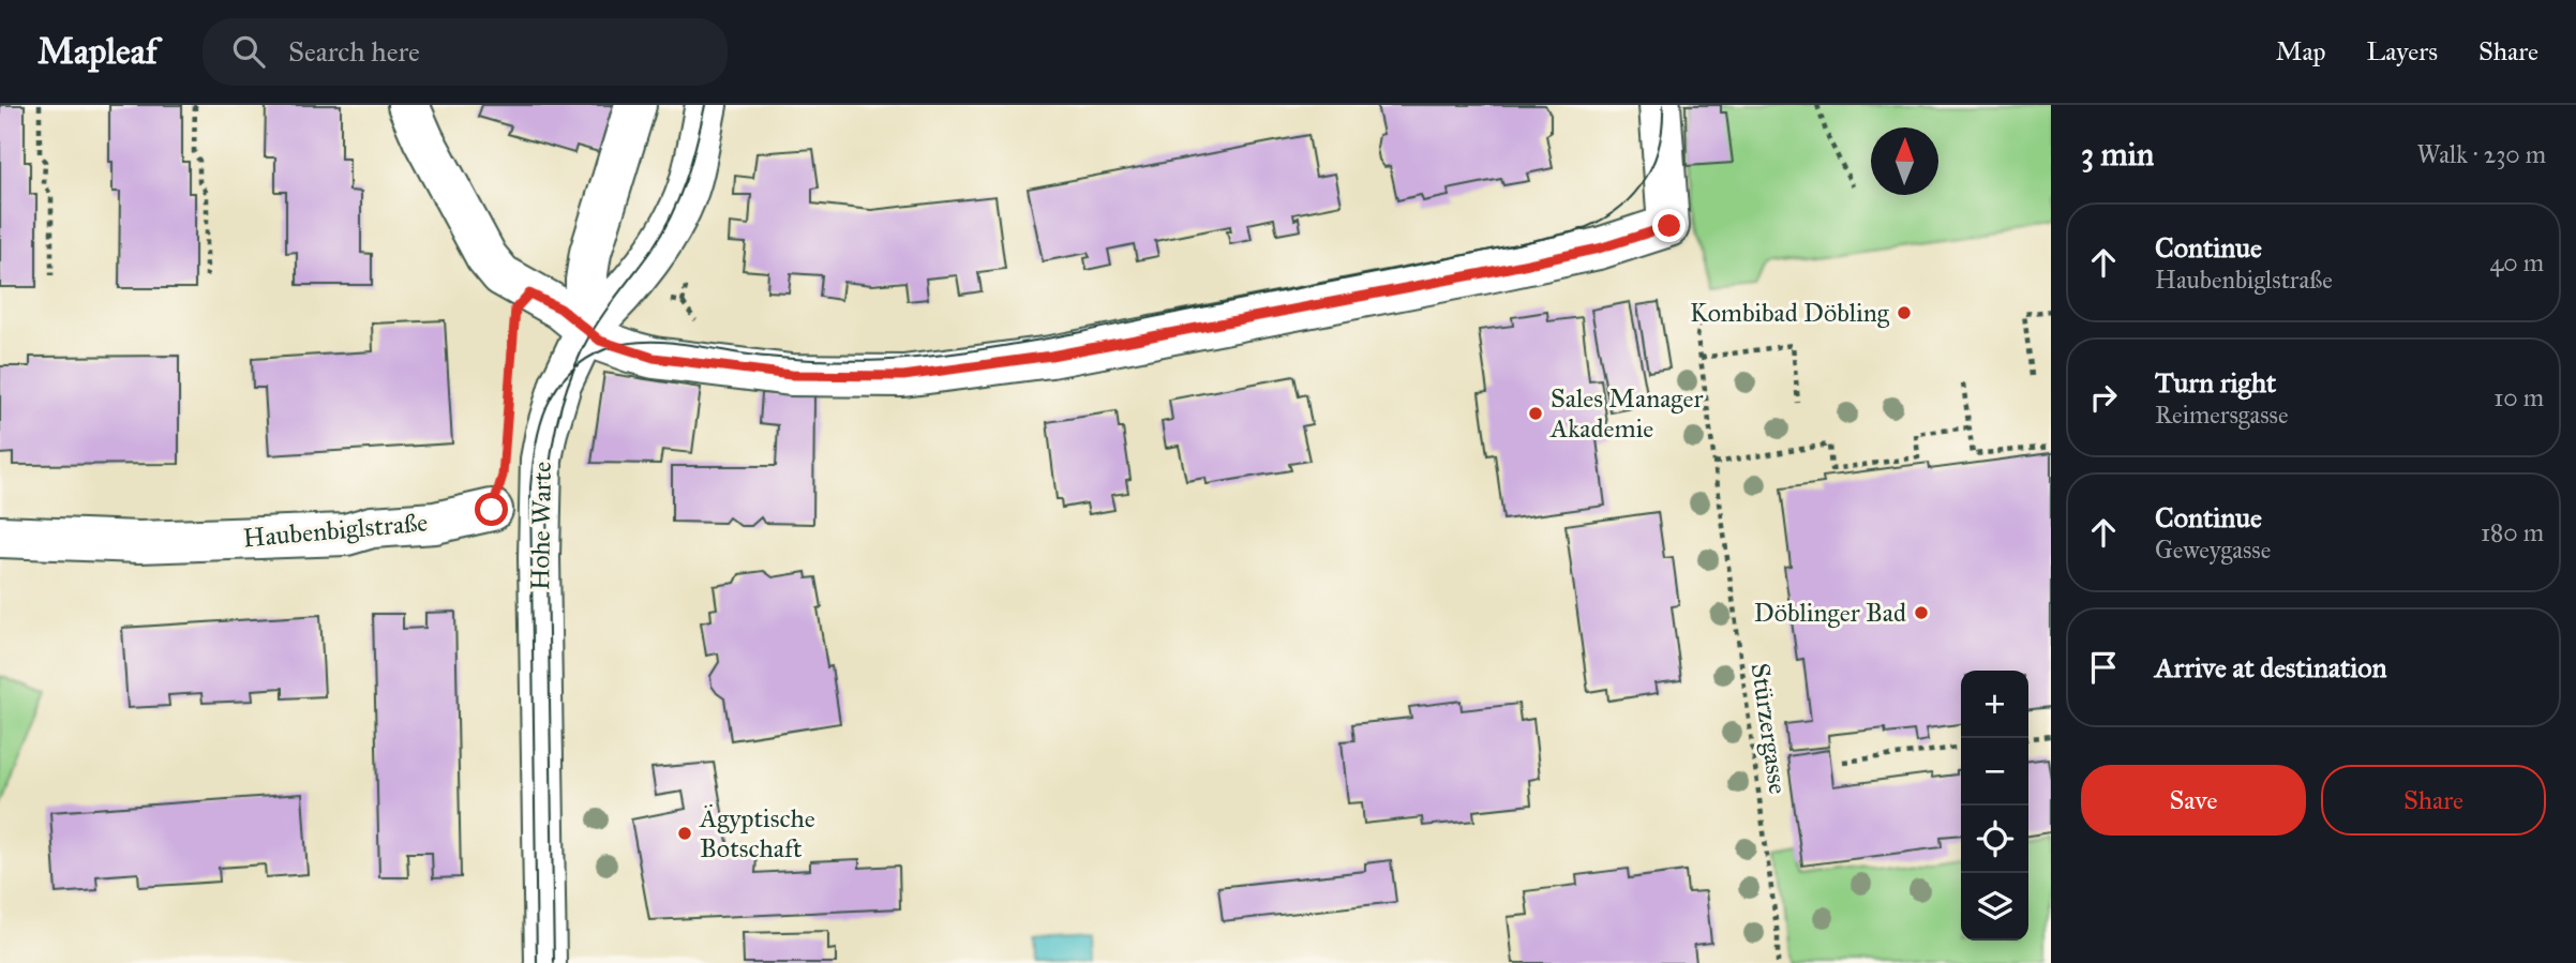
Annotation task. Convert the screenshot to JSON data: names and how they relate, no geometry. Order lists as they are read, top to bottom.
{
  "streets": {
    "street": ["Hohe Warte", "Haubenbiglstraße"],
    "path": ["Stürzergasse"]
  },
  "places": [
    "Kombibad Döbling",
    "Sales Manager Akademie",
    "Döblinger Bad",
    "Ägyptische Botschaft"
  ],
  "north": "top",
  "page": {
    "header": "Mapleaf",
    "search": "Search here",
    "nav": ["Map", "Layers", "Share"],
    "heading": ["3 min", "Walk · 230 m"],
    "list": [
      ["Continue", "Haubenbiglstraße", "40 m"],
      ["Turn right", "Reimersgasse", "10 m"],
      ["Continue", "Geweygasse", "180 m"],
      "Arrive at destination"
    ],
    "map_buttons": ["+", "−"],
    "buttons": ["Save", "Share"]
  }
}
